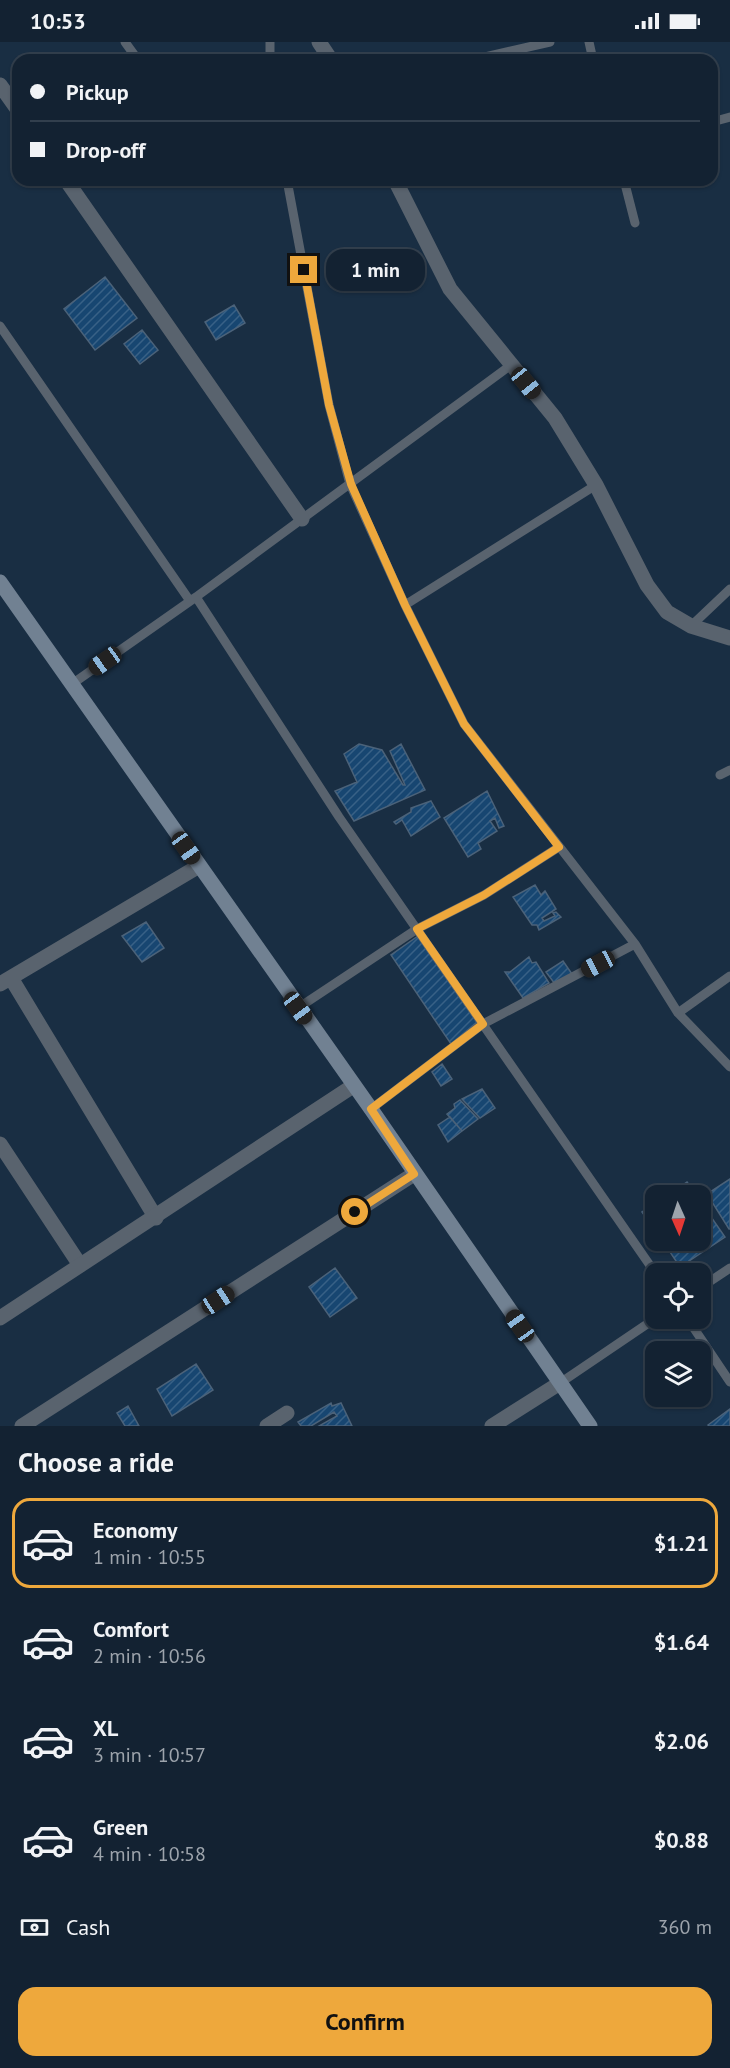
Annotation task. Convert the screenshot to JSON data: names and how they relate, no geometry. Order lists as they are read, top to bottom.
{
  "north": "bottom",
  "page": {
    "status": "10:53",
    "banner": ["Pickup", "Drop-off"],
    "bubble": "1 min",
    "heading": "Choose a ride",
    "list": [
      {
        "name": "Economy",
        "note": "1 min · 10:55",
        "value": "$1.21"
      },
      {
        "name": "Comfort",
        "note": "2 min · 10:56",
        "value": "$1.64"
      },
      {
        "name": "XL",
        "note": "3 min · 10:57",
        "value": "$2.06"
      },
      {
        "name": "Green",
        "note": "4 min · 10:58",
        "value": "$0.88"
      }
    ],
    "pay": ["Cash", "360 m"],
    "buttons": "Confirm"
  }
}
